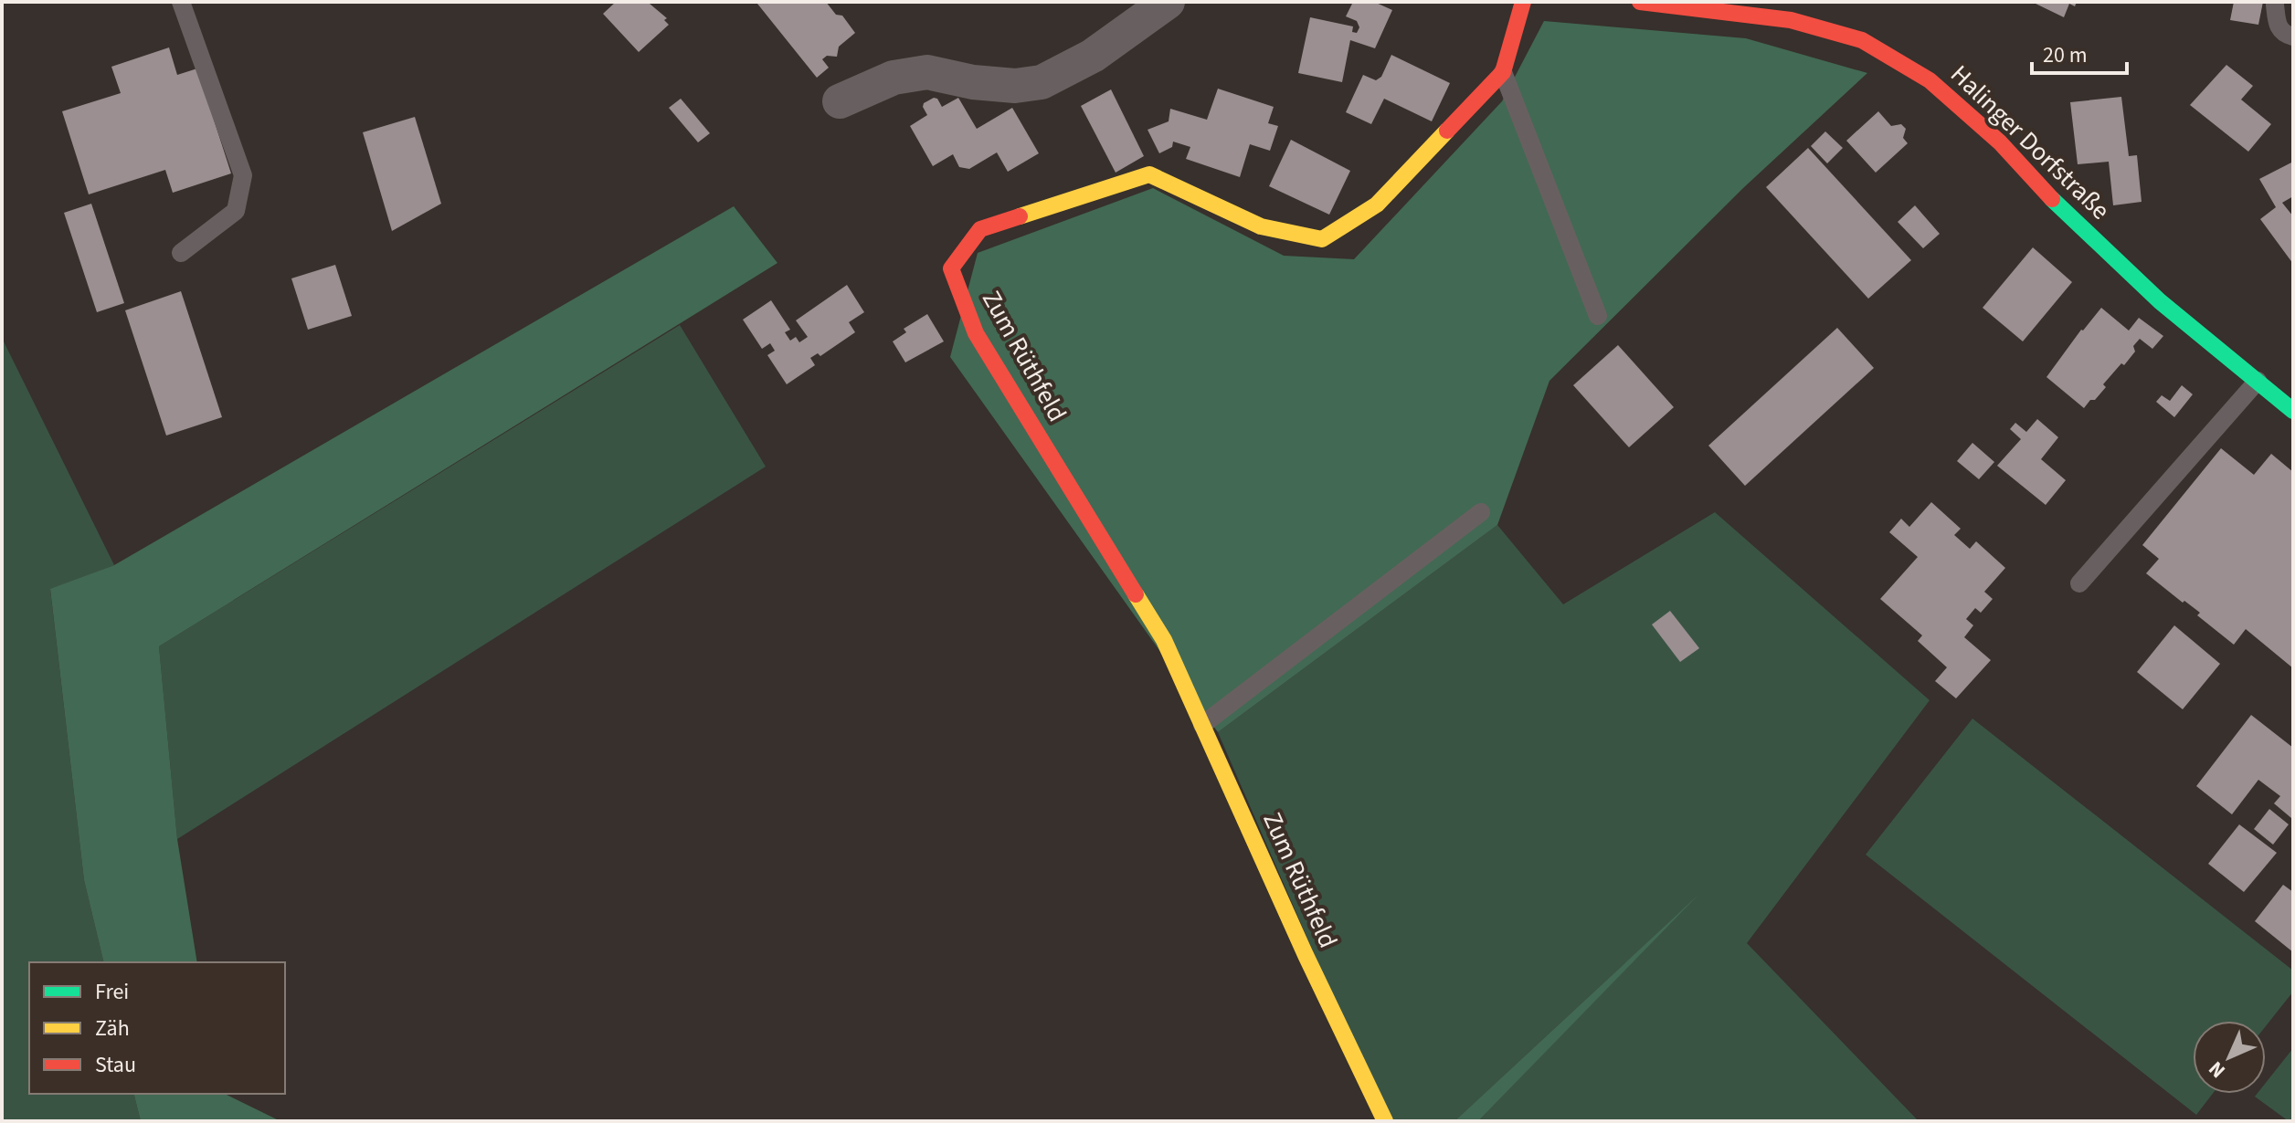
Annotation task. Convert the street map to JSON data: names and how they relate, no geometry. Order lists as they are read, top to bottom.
{
  "streets": {
    "street": ["Halinger Dorfstraße", "Zum Rüthfeld"]
  },
  "legend": ["Frei", "Zäh", "Stau"],
  "scale_bar": "20 m",
  "north": "bottom left"
}
